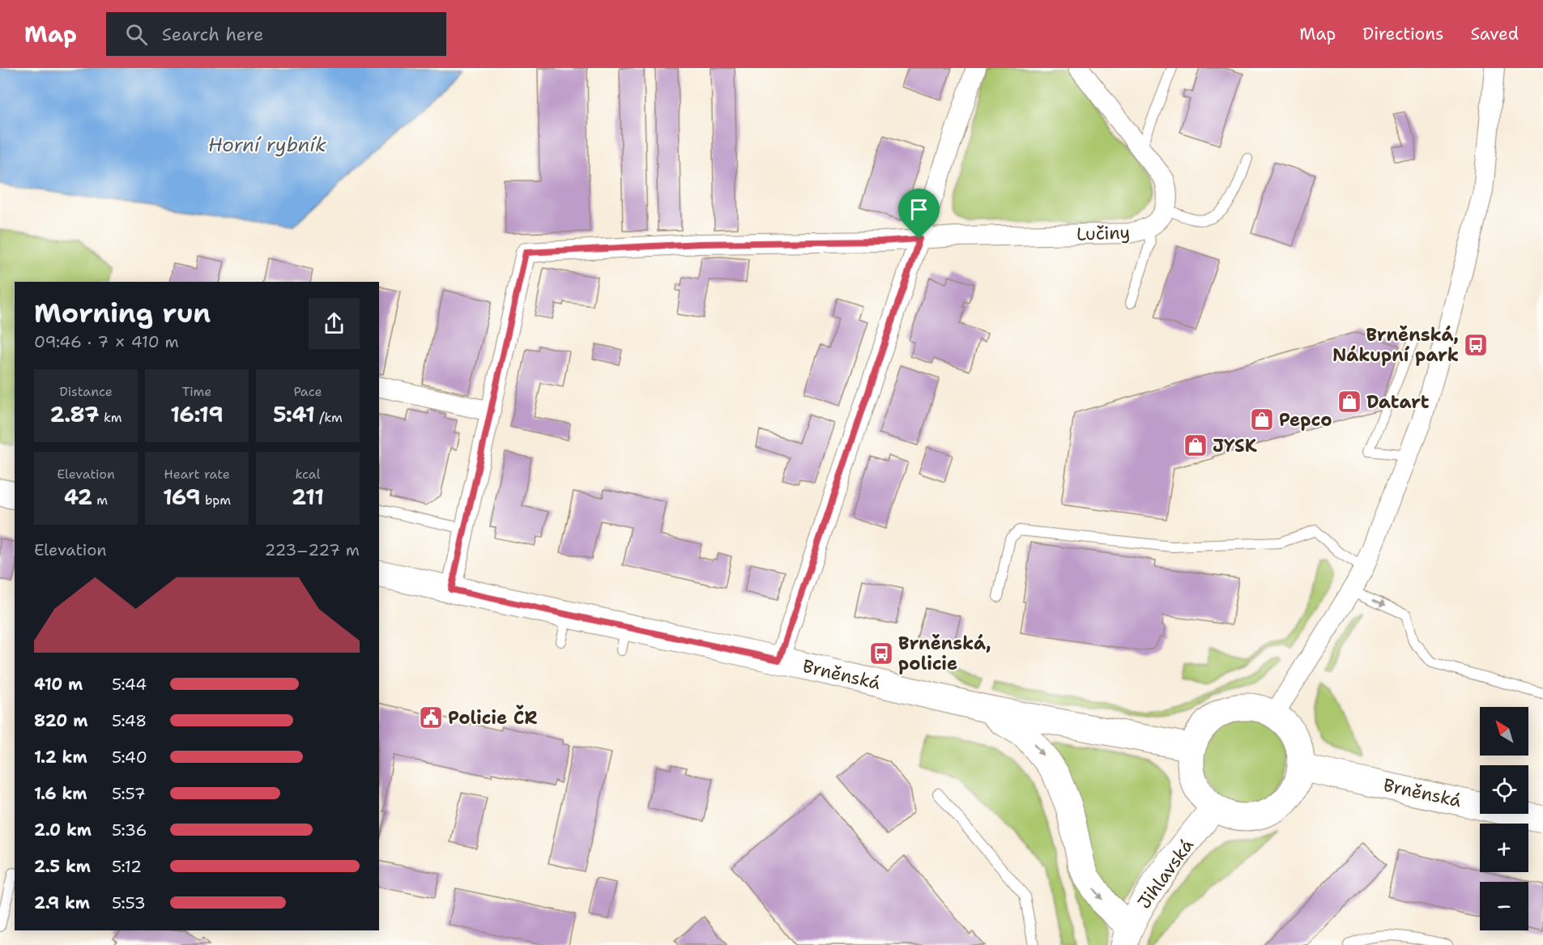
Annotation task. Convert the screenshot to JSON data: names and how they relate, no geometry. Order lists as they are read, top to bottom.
{
  "streets": {
    "main road": ["Brněnská", "Jihlavská"],
    "street": ["Lučiny"]
  },
  "crossings": [
    ["Brněnská", "Jihlavská"]
  ],
  "water": ["Horní rybník"],
  "places": {
    "bus stop": ["Brněnská, Nákupní park", "Brněnská, policie"],
    "shop": ["Datart", "Pepco", "JYSK"],
    "public building": ["Policie ČR"]
  },
  "north": "top left",
  "page": {
    "header": "Map",
    "search": "Search here",
    "nav": ["Map", "Directions", "Saved"],
    "heading": ["Morning run", "09:46 · 7 × 410 m"],
    "stats": [
      ["Distance", "2.87 km"],
      ["Time", "16:19"],
      ["Pace", "5:41 /km"],
      ["Elevation", "42 m"],
      ["Heart rate", "169 bpm"],
      ["kcal", "211"]
    ],
    "chart": ["Elevation", "223–227 m"],
    "list": [
      {
        "name": "410 m",
        "note": "5:44"
      },
      {
        "name": "820 m",
        "note": "5:48"
      },
      {
        "name": "1.2 km",
        "note": "5:40"
      },
      {
        "name": "1.6 km",
        "note": "5:57"
      },
      {
        "name": "2.0 km",
        "note": "5:36"
      },
      {
        "name": "2.5 km",
        "note": "5:12"
      },
      {
        "name": "2.9 km",
        "note": "5:53"
      }
    ],
    "map_buttons": ["+", "−"]
  }
}
